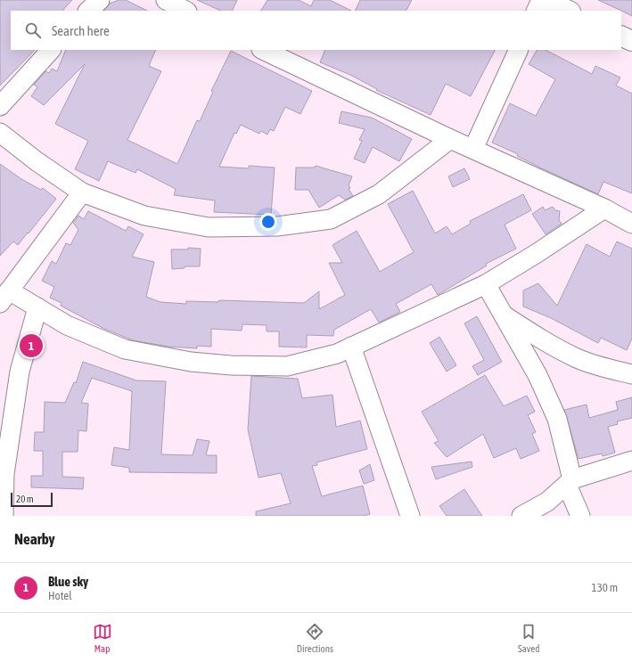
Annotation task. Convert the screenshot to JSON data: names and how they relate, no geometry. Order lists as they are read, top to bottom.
{
  "scale_bar": "20 m",
  "page": {
    "search": "Search here",
    "pins": "1",
    "scale": "20 m",
    "heading": "Nearby",
    "list": [
      {
        "mark": "1",
        "name": "Blue sky",
        "note": "Hotel",
        "value": "130 m"
      }
    ],
    "nav": ["Map", "Directions", "Saved"]
  }
}
